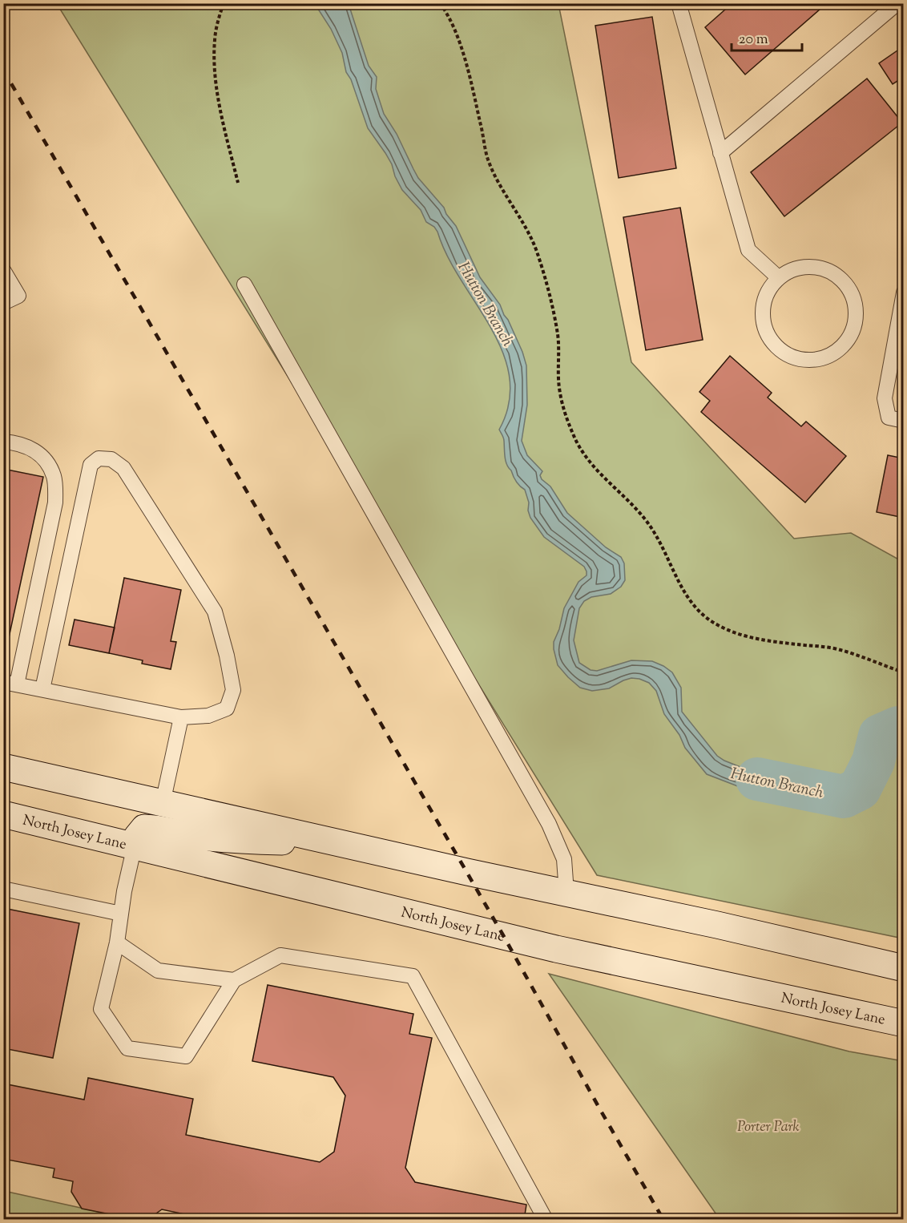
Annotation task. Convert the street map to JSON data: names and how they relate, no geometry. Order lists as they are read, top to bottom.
{
  "streets": {
    "main road": ["North Josey Lane"]
  },
  "water": ["Hutton Branch"],
  "parks": ["Porter Park"],
  "scale_bar": "20 m"
}
